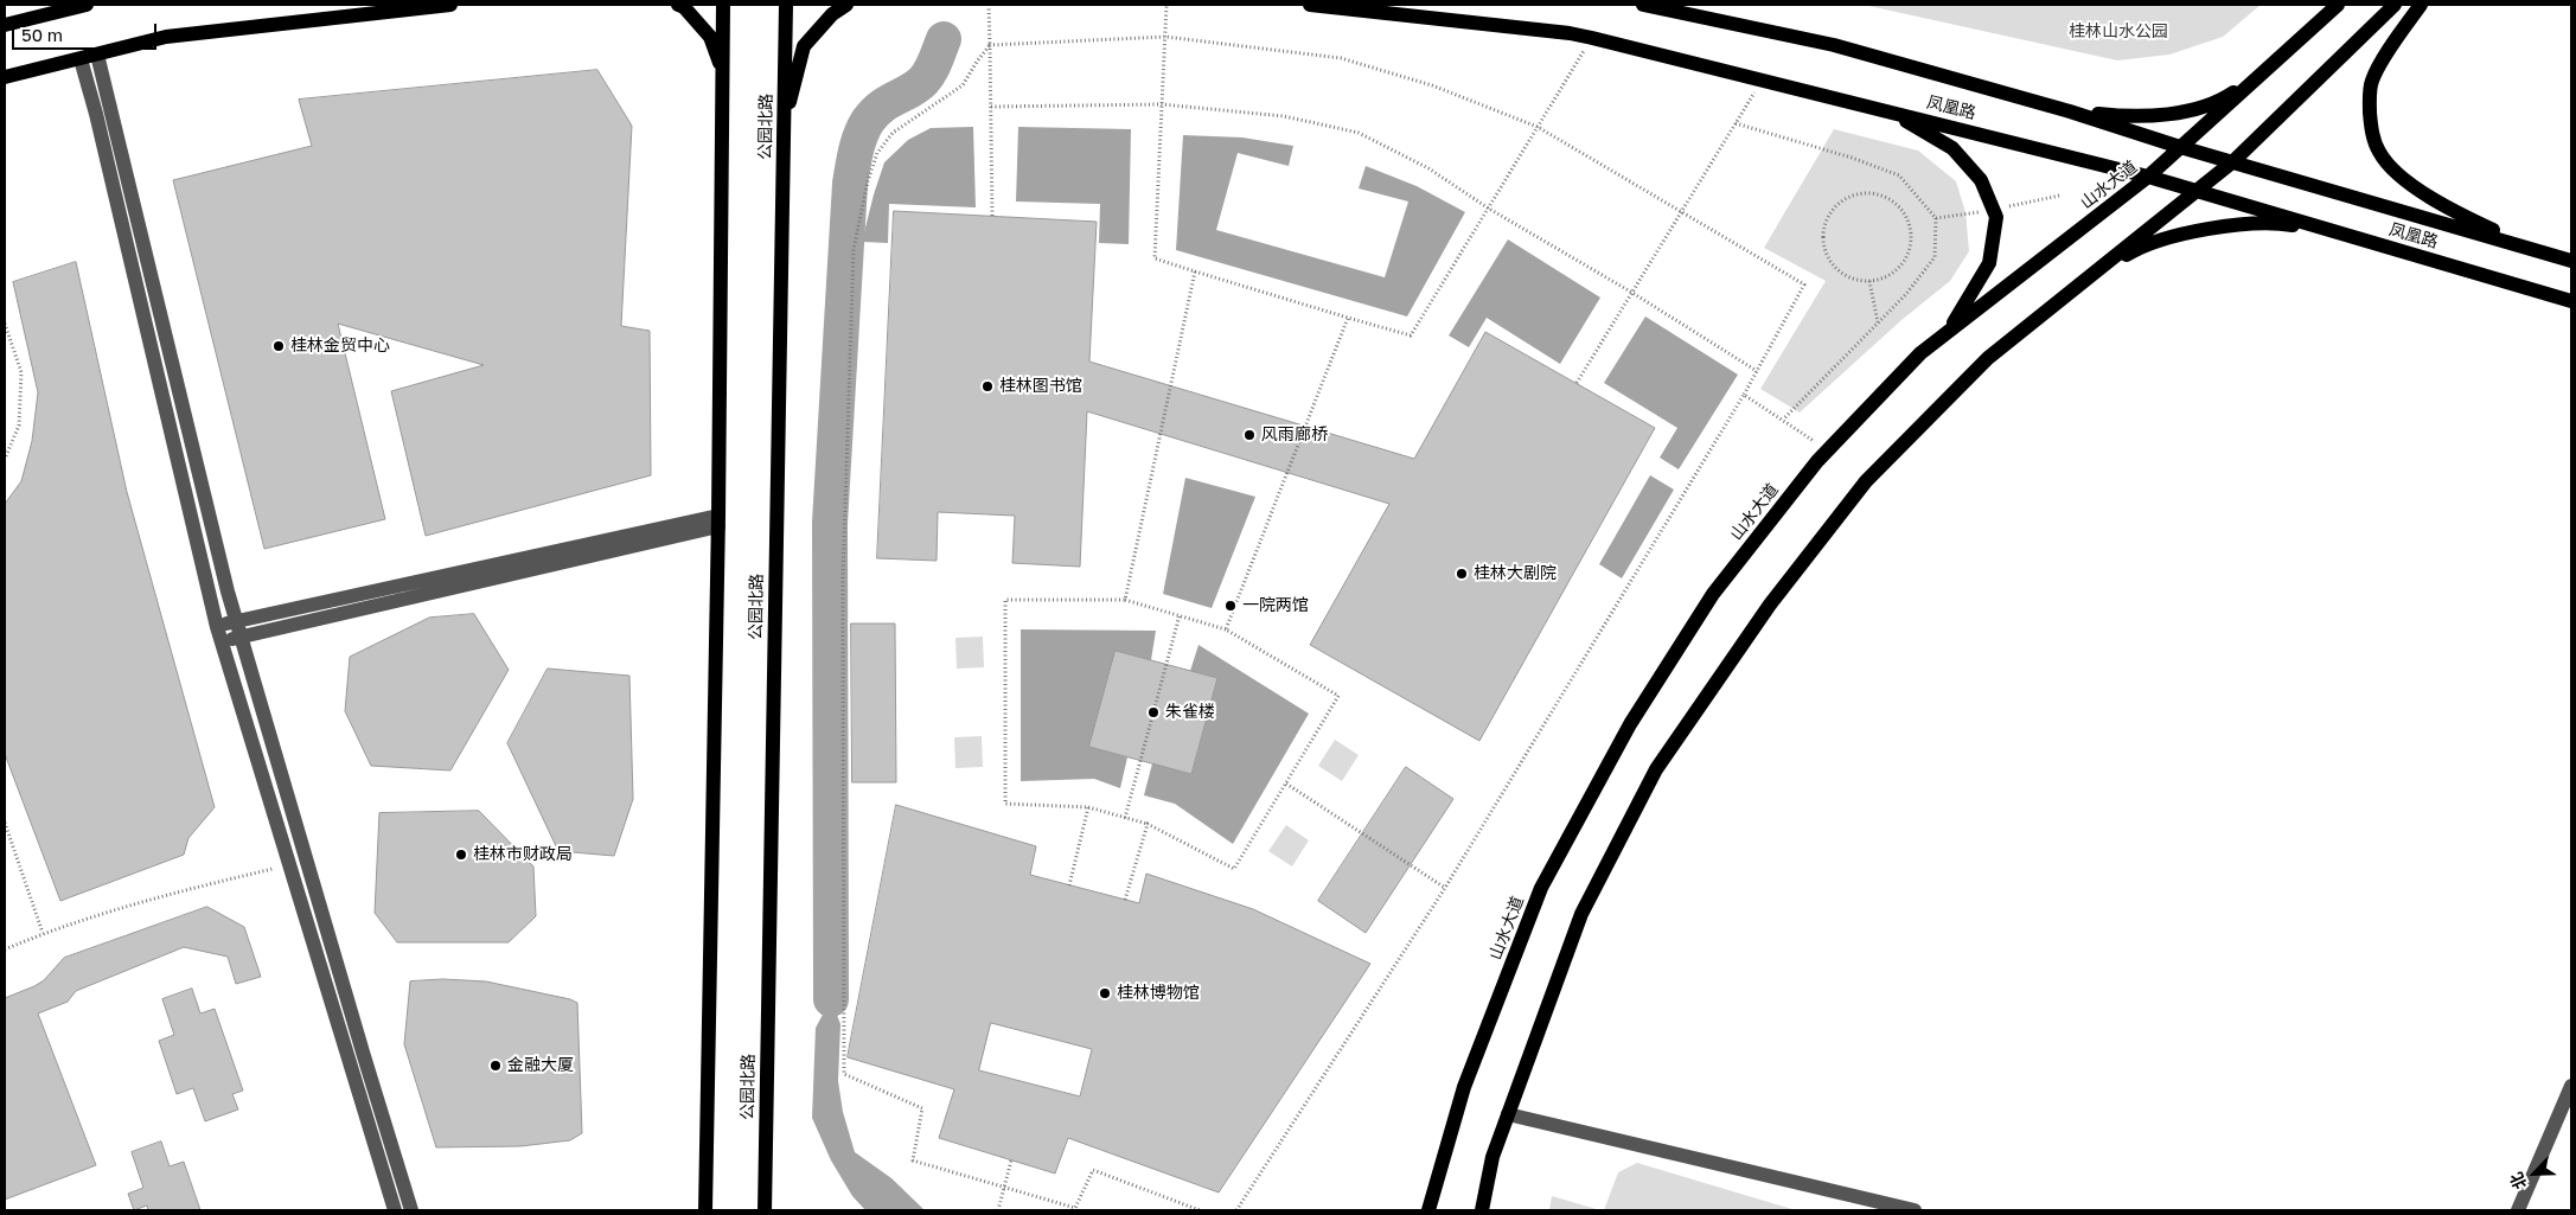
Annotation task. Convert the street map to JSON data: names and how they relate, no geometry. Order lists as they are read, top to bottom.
{
  "streets": {
    "main road": ["凤凰路", "公园北路", "山水大道"]
  },
  "crossings": [
    ["凤凰路", "山水大道"]
  ],
  "parks": ["桂林山水公园"],
  "places": [
    "桂林金贸中心",
    "桂林图书馆",
    "风雨廊桥",
    "桂林大剧院",
    "一院两馆",
    "朱雀楼",
    "桂林市财政局",
    "桂林博物馆",
    "金融大厦"
  ],
  "scale_bar": "50 m",
  "north": "bottom left"
}
